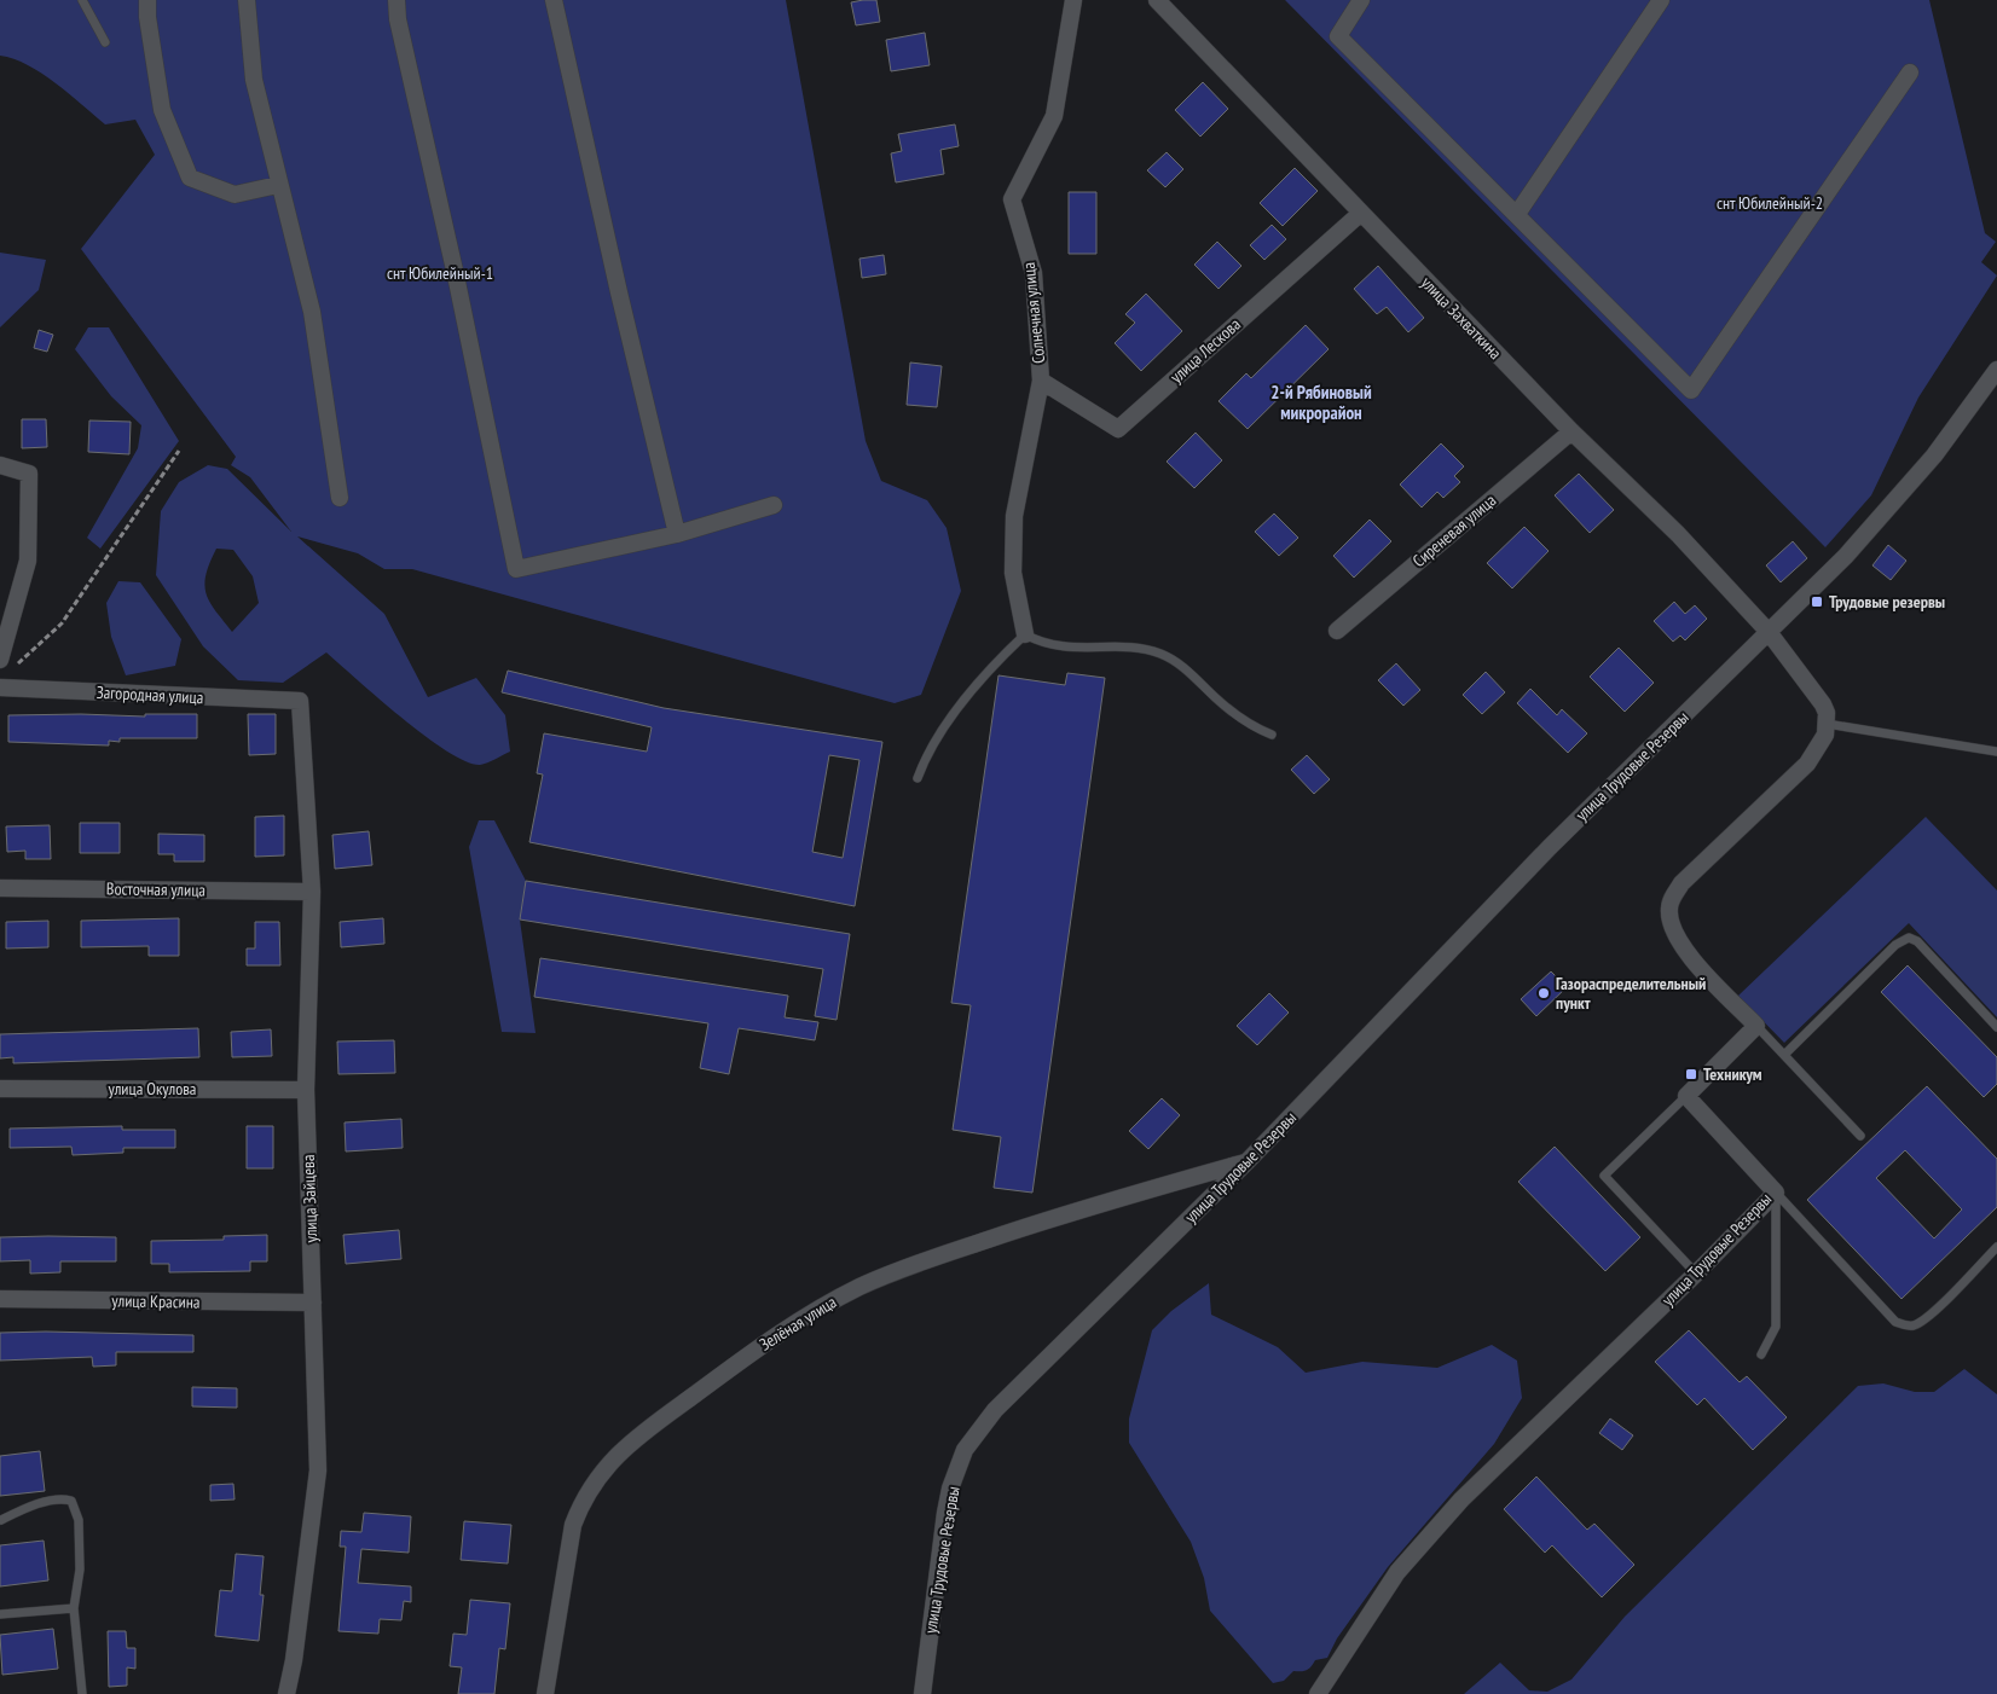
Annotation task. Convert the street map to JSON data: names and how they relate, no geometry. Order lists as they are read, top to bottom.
{
  "streets": {
    "street": [
      "Солнечная улица",
      "улица Захваткина",
      "улица Лескова",
      "Сиреневая улица",
      "Загородная улица",
      "улица Трудовые Резервы",
      "Восточная улица",
      "улица Окулова",
      "улица Зайцева",
      "улица Красина",
      "Зелёная улица"
    ]
  },
  "crossings": [
    ["Солнечная улица", "улица Лескова"],
    ["улица Захваткина", "улица Лескова"],
    ["улица Захваткина", "Сиреневая улица"],
    ["улица Захваткина", "улица Трудовые Резервы"],
    ["Загородная улица", "улица Зайцева"],
    ["улица Трудовые Резервы", "Зелёная улица"],
    ["Восточная улица", "улица Зайцева"],
    ["улица Окулова", "улица Зайцева"],
    ["улица Зайцева", "улица Красина"]
  ],
  "districts": ["2-й Рябиновый микрорайон"],
  "parks": ["снт Юбилейный-2", "снт Юбилейный-1"],
  "places": {
    "transit": ["Трудовые резервы", "Техникум"],
    "other": ["Газораспределительный пункт"]
  }
}
